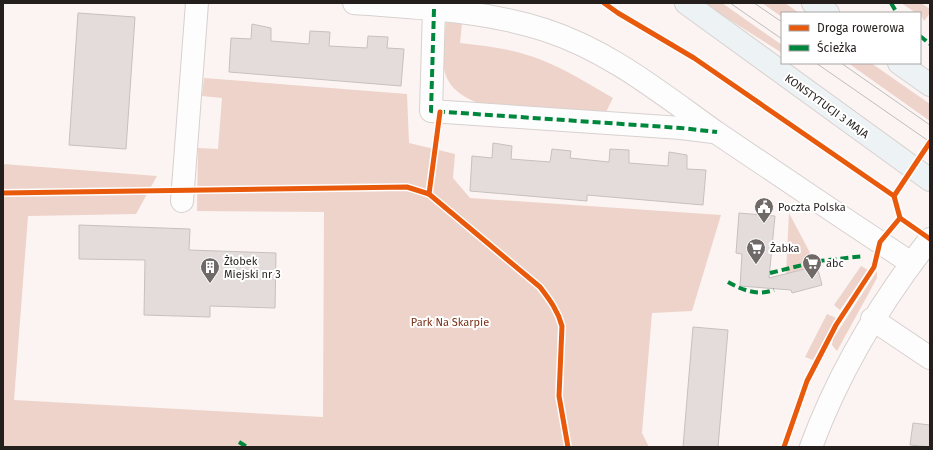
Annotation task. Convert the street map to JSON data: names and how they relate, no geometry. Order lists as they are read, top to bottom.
{
  "streets": {
    "street": ["KONSTYTUCJI 3 MAJA"]
  },
  "parks": ["Park Na Skarpie"],
  "places": {
    "public building": ["Poczta Polska"],
    "supermarket": ["Żabka", "abc"],
    "building": ["Żłobek Miejski nr 3"]
  },
  "legend": ["Droga rowerowa", "Ścieżka"]
}
